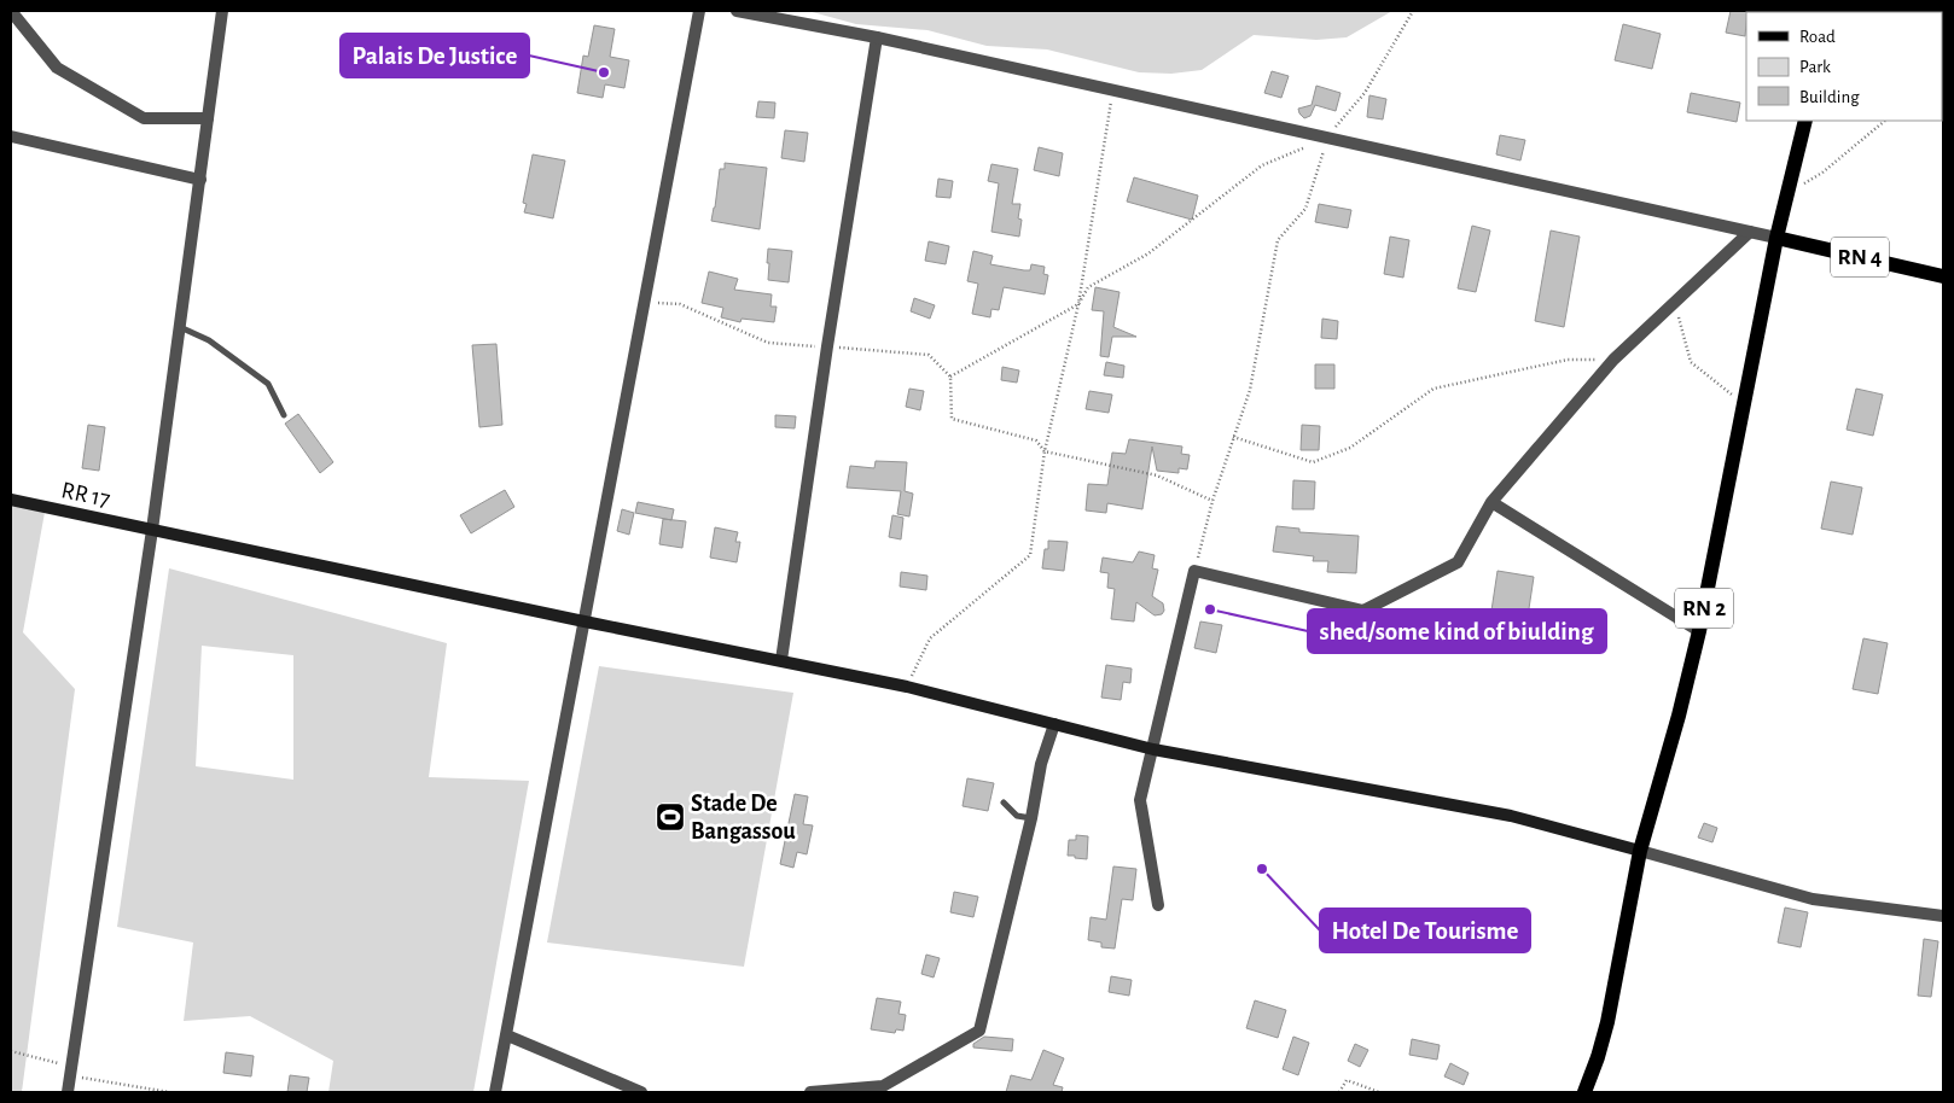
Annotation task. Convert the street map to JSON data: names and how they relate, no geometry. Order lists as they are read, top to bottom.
{
  "streets": {
    "main road": ["RN 4", "RR 17", "RN 2"]
  },
  "crossings": [
    ["RN 4", "RN 2"],
    ["RR 17", "RN 2"]
  ],
  "places": {
    "other": ["Palais De Justice", "shed/some kind of biulding", "Hotel De Tourisme"],
    "sports": ["Stade De Bangassou"]
  },
  "legend": ["Road", "Park", "Building"]
}
